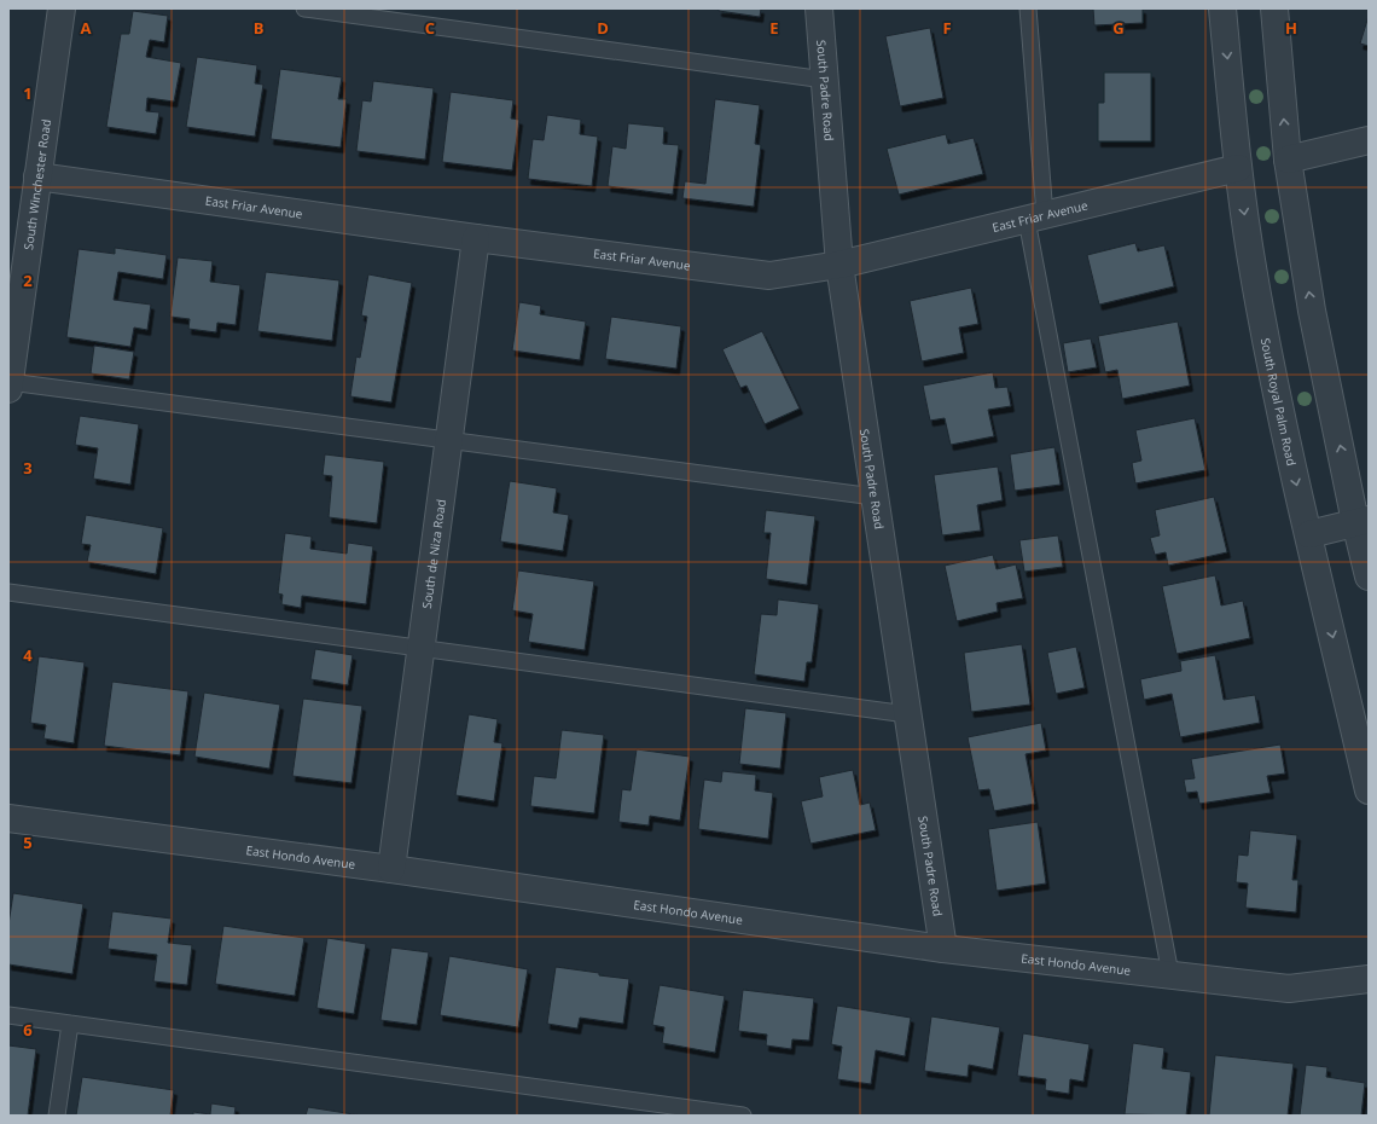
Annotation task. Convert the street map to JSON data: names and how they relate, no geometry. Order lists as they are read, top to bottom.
{
  "streets": {
    "street": [
      "South Padre Road",
      "South Winchester Road",
      "East Friar Avenue",
      "South Royal Palm Road",
      "South de Niza Road",
      "East Hondo Avenue"
    ]
  },
  "crossings": [
    ["South Padre Road", "East Friar Avenue"],
    ["South Padre Road", "East Hondo Avenue"],
    ["South Winchester Road", "East Friar Avenue"],
    ["East Friar Avenue", "South Royal Palm Road"],
    ["East Friar Avenue", "South de Niza Road"],
    ["South de Niza Road", "East Hondo Avenue"]
  ],
  "grid": {
    "columns": [
      "A",
      "B",
      "C",
      "D",
      "E",
      "F",
      "G",
      "H"
    ],
    "rows": [
      "1",
      "2",
      "3",
      "4",
      "5",
      "6"
    ]
  }
}
